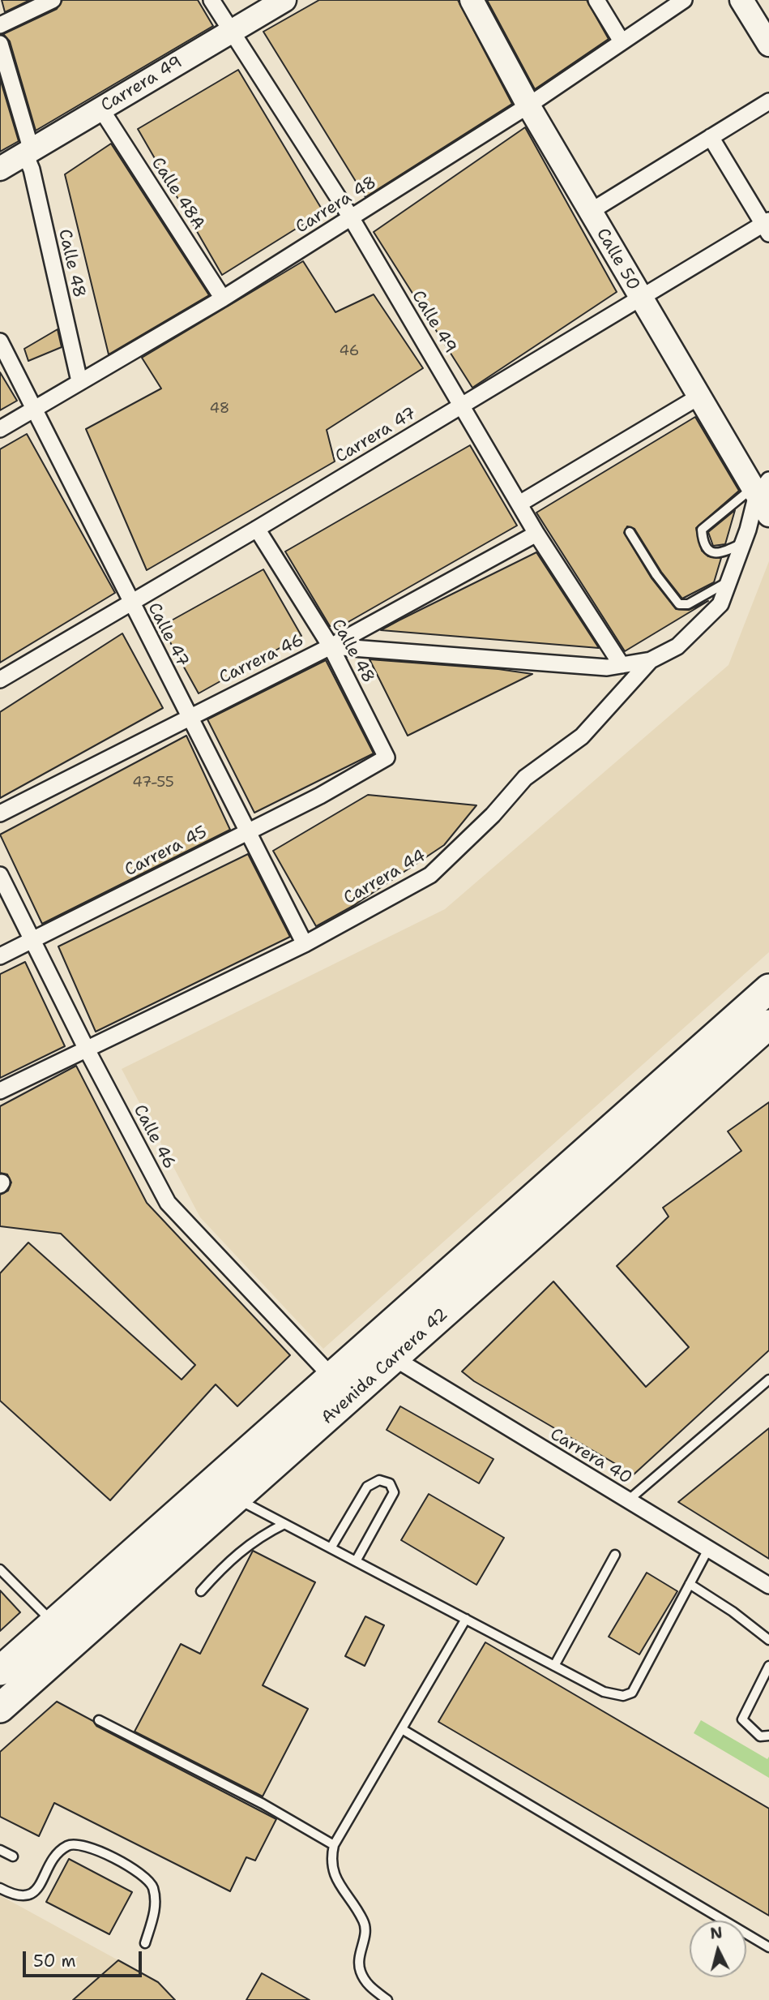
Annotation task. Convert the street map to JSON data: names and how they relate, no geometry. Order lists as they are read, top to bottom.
{
  "streets": {
    "highway": ["Avenida Carrera 42"],
    "street": [
      "Carrera 49",
      "Calle 48A",
      "Carrera 48",
      "Calle 50",
      "Calle 48",
      "Calle 49",
      "Carrera 47",
      "Calle 47",
      "Carrera 46",
      "Carrera 45",
      "Carrera 44",
      "Calle 46",
      "Carrera 40"
    ]
  },
  "crossings": [
    ["Carrera 49", "Calle 48A"],
    ["Carrera 49", "Calle 48"],
    ["Carrera 49", "Calle 49"],
    ["Calle 48A", "Carrera 48"],
    ["Carrera 48", "Calle 50"],
    ["Carrera 48", "Calle 48"],
    ["Carrera 48", "Calle 49"],
    ["Carrera 48", "Calle 47"],
    ["Calle 50", "Carrera 47"],
    ["Calle 48", "Carrera 47"],
    ["Calle 48", "Carrera 46"],
    ["Calle 48", "Carrera 45"],
    ["Calle 49", "Carrera 47"],
    ["Calle 49", "Carrera 46"],
    ["Carrera 47", "Calle 47"],
    ["Calle 47", "Carrera 46"],
    ["Calle 47", "Carrera 45"],
    ["Calle 47", "Carrera 44"],
    ["Carrera 45", "Calle 46"],
    ["Carrera 44", "Calle 46"],
    ["Calle 46", "Avenida Carrera 42"],
    ["Avenida Carrera 42", "Carrera 40"]
  ],
  "house_numbers": ["46", "48", "47-55"],
  "scale_bar": "50 m",
  "north": "top"
}
